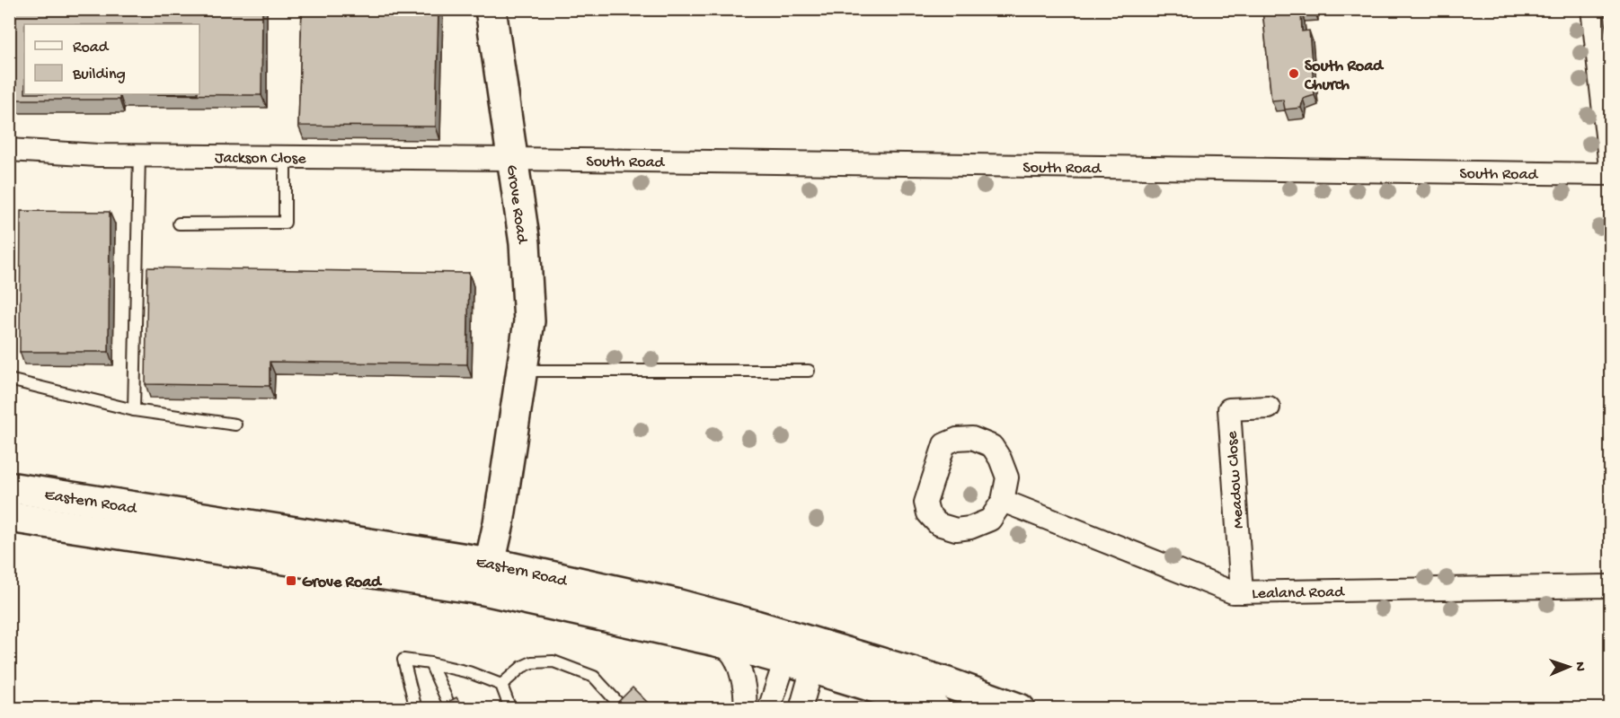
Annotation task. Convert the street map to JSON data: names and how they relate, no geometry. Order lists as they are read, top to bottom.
{
  "streets": {
    "main road": ["Grove Road", "Eastern Road"],
    "street": [
      "Jackson Close",
      "South Road",
      "Meadow Close",
      "Lealand Road"
    ]
  },
  "crossings": [
    ["Jackson Close", "South Road"],
    ["Jackson Close", "Grove Road"],
    ["South Road", "Grove Road"],
    ["Grove Road", "Eastern Road"],
    ["Meadow Close", "Lealand Road"]
  ],
  "places": {
    "other": ["South Road Church"],
    "transit": ["Grove Road"]
  },
  "legend": ["Road", "Building"],
  "north": "right"
}
